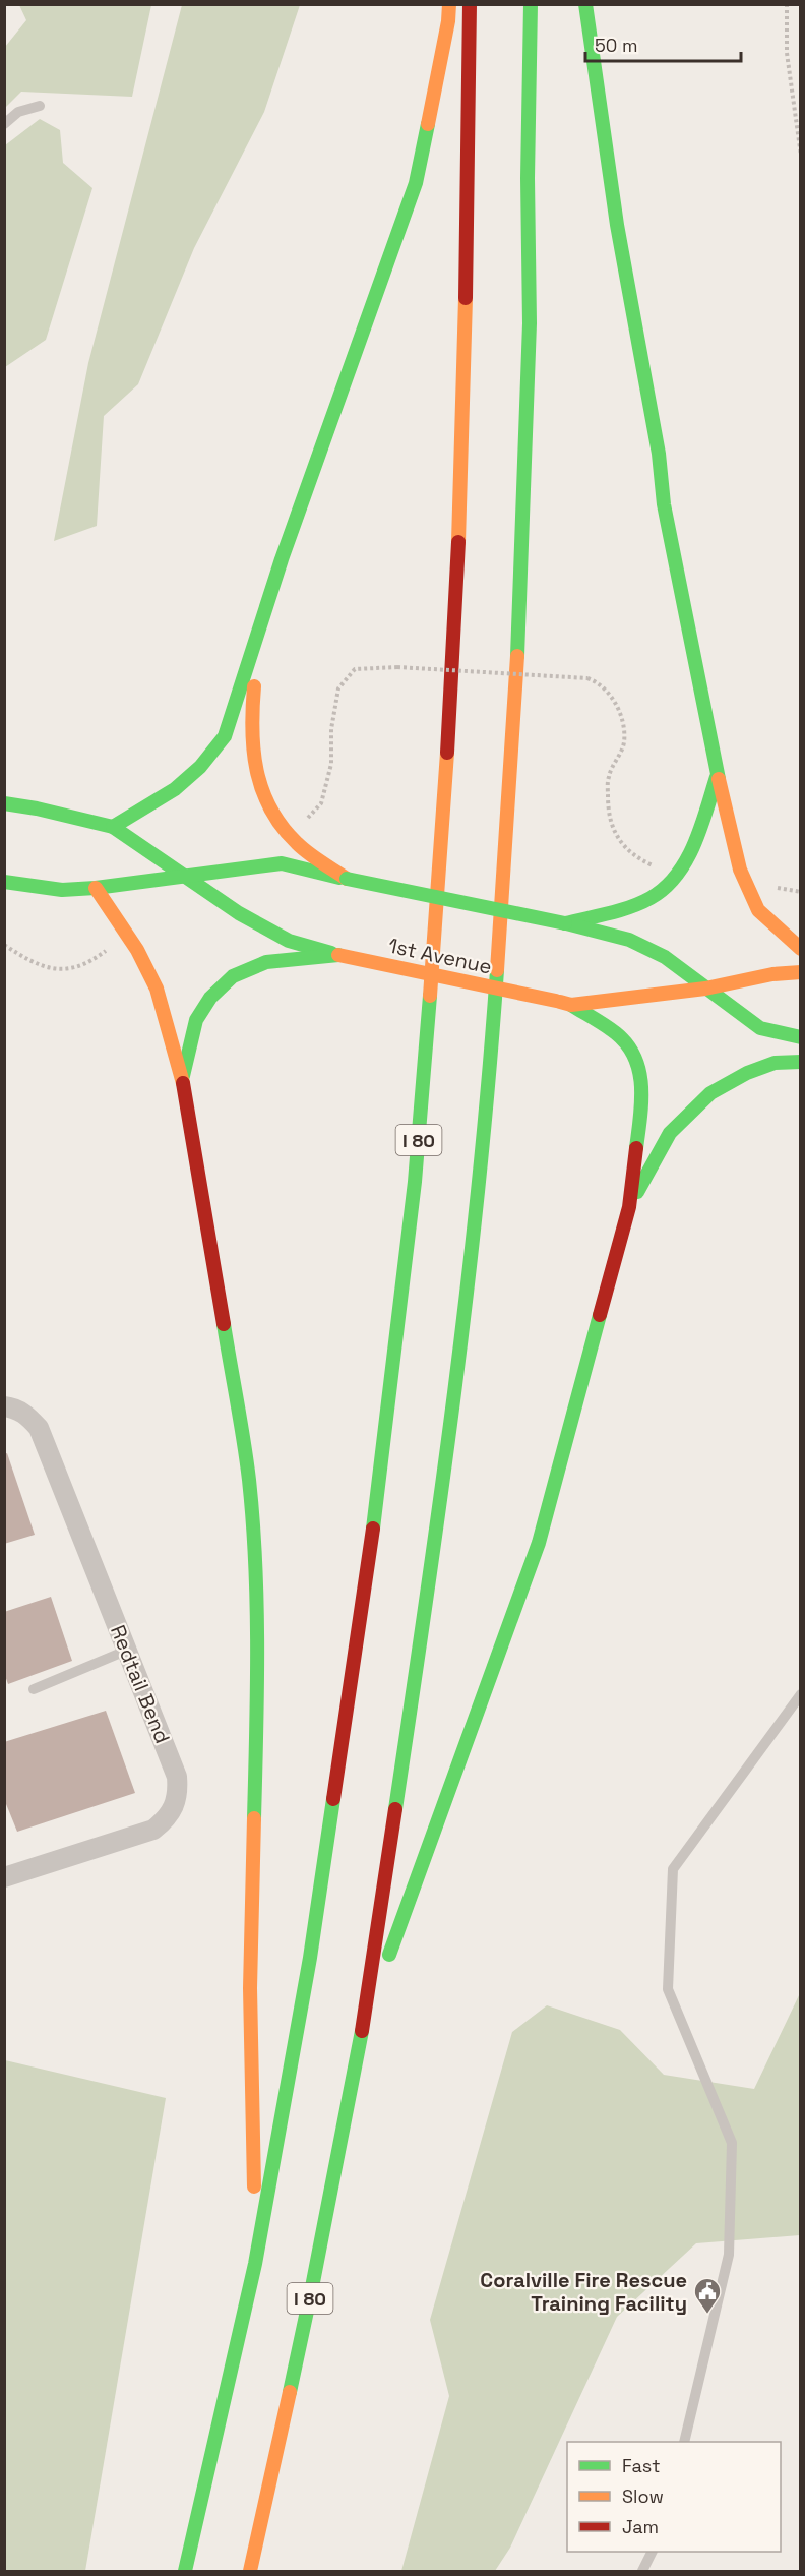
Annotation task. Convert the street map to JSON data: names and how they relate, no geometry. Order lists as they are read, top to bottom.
{
  "streets": {
    "main road": ["1st Avenue", "I 80"],
    "street": ["Redtail Bend"]
  },
  "places": {
    "public building": ["Coralville Fire Rescue Training Facility"]
  },
  "legend": ["Fast", "Slow", "Jam"],
  "scale_bar": "50 m"
}
